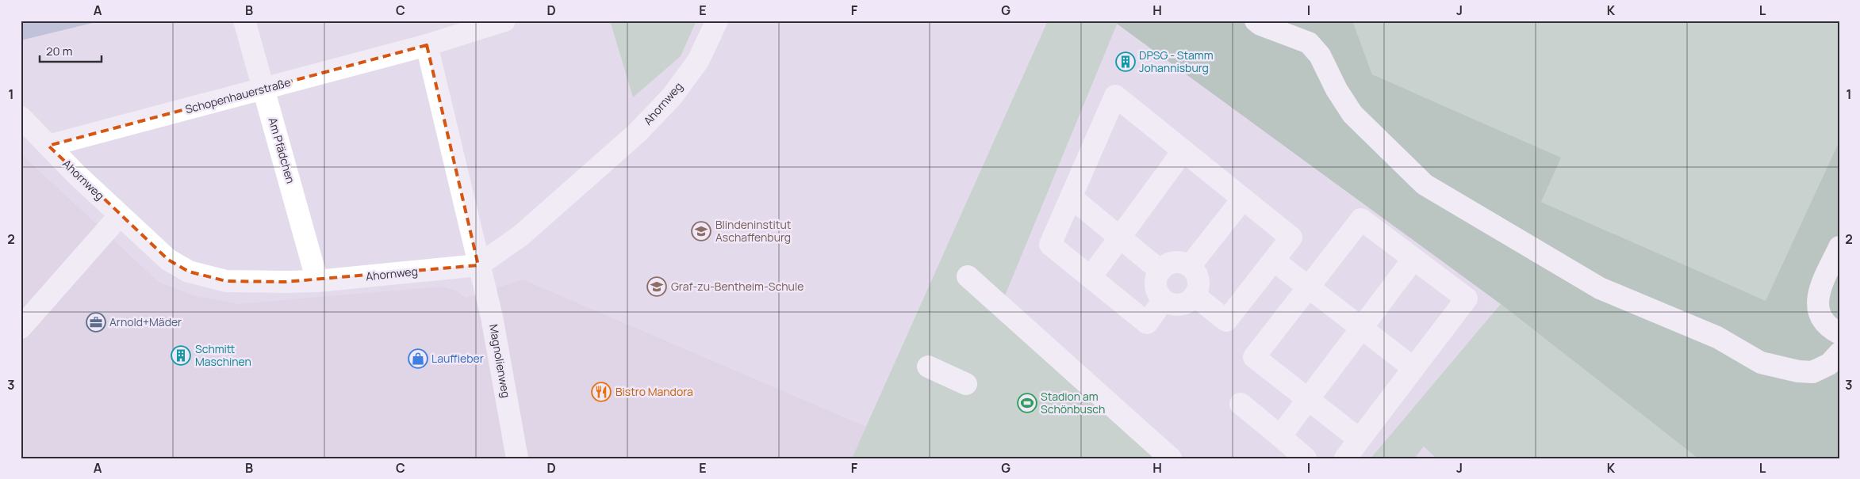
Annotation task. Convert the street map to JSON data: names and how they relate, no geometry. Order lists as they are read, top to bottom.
{
  "streets": {
    "street": [
      "Schopenhauerstraße",
      "Ahornweg",
      "Am Pfädchen",
      "Magnolienweg"
    ]
  },
  "crossings": [
    ["Schopenhauerstraße", "Ahornweg"],
    ["Schopenhauerstraße", "Am Pfädchen"],
    ["Ahornweg", "Am Pfädchen"],
    ["Ahornweg", "Magnolienweg"]
  ],
  "places": {
    "building": ["DPSG - Stamm Johannisburg", "Schmitt Maschinen"],
    "school or university": ["Blindeninstitut Aschaffenburg", "Graf-zu-Bentheim-Schule"],
    "office": ["Arnold+Mäder"],
    "shop": ["Lauffieber"],
    "restaurant": ["Bistro Mandora"],
    "sports": ["Stadion am Schönbusch"]
  },
  "scale_bar": "20 m",
  "grid": {
    "columns": [
      "A",
      "B",
      "C",
      "D",
      "E",
      "F",
      "G",
      "H",
      "I",
      "J",
      "K",
      "L"
    ],
    "rows": ["1", "2", "3"]
  }
}
